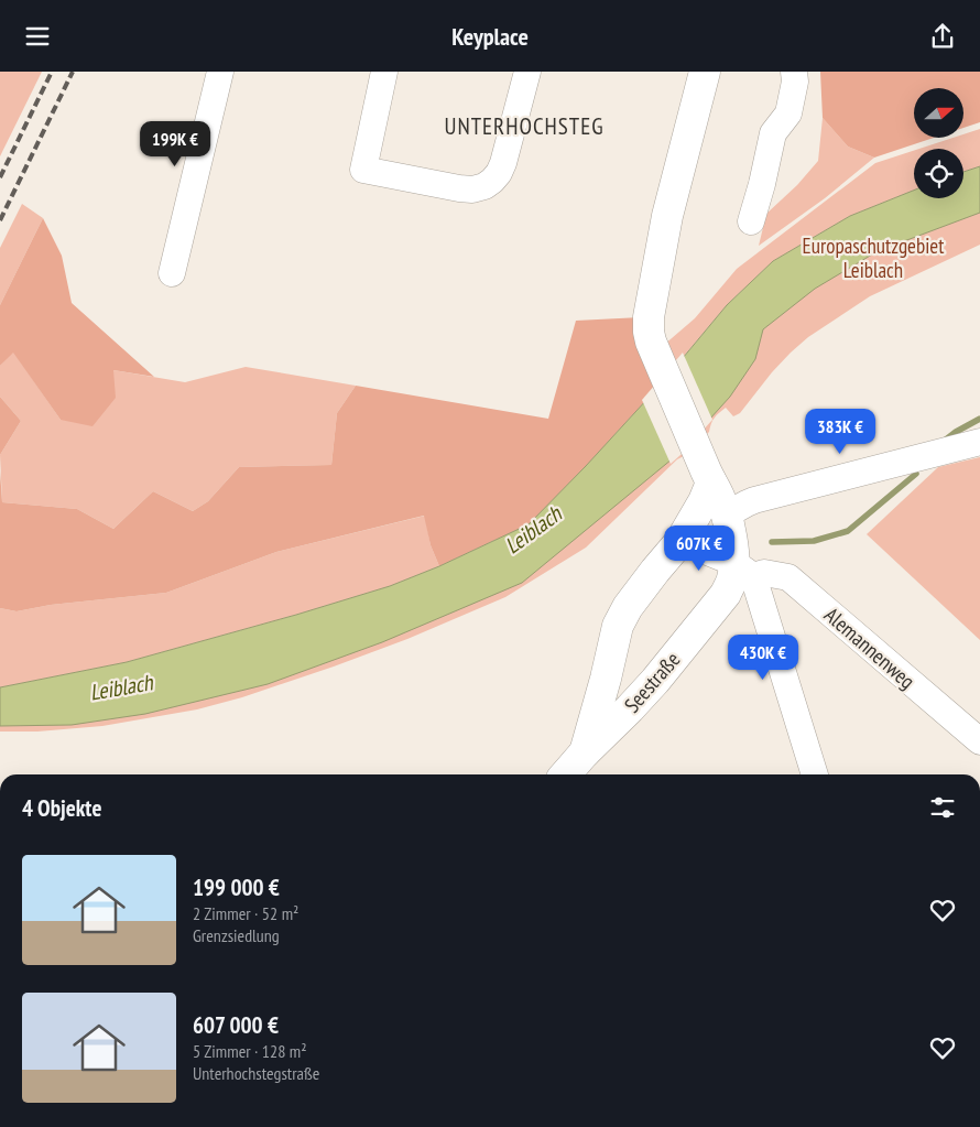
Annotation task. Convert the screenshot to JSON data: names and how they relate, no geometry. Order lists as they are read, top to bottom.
{
  "streets": {
    "main road": ["Seestraße"],
    "street": ["Alemannenweg"]
  },
  "crossings": [
    ["Alemannenweg", "Seestraße"]
  ],
  "districts": ["UNTERHOCHSTEG"],
  "water": ["Leiblach"],
  "parks": ["Europaschutzgebiet Leiblach"],
  "north": "right",
  "page": {
    "header": "Keyplace",
    "price": [
      "199K €",
      "383K €",
      "607K €",
      "430K €"
    ],
    "heading": "4 Objekte",
    "list": [
      {
        "name": "199 000 €",
        "note": "2 Zimmer · 52 m² · Grenzsiedlung"
      },
      {
        "name": "607 000 €",
        "note": "5 Zimmer · 128 m² · Unterhochstegstraße"
      }
    ]
  }
}
